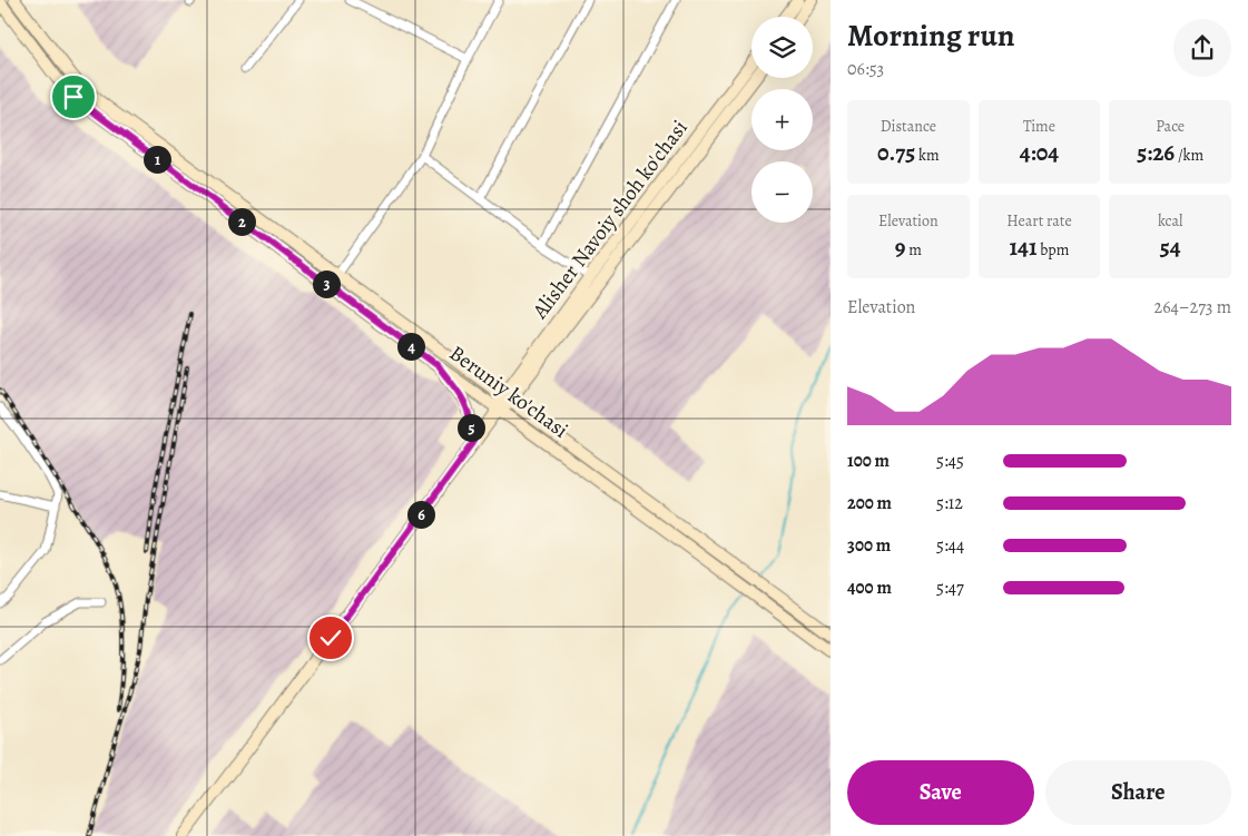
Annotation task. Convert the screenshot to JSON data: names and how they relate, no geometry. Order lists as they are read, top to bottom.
{
  "streets": {
    "main road": ["Alisher Navoiy shoh ko'chasi", "Beruniy ko'chasi"]
  },
  "crossings": [
    ["Alisher Navoiy shoh ko'chasi", "Beruniy ko'chasi"]
  ],
  "page": {
    "heading": ["Morning run", "06:53"],
    "map_buttons": ["+", "−"],
    "stats": [
      ["Distance", "0.75 km"],
      ["Time", "4:04"],
      ["Pace", "5:26 /km"],
      ["Elevation", "9 m"],
      ["Heart rate", "141 bpm"],
      ["kcal", "54"]
    ],
    "pins": [
      "1",
      "2",
      "3",
      "4",
      "5",
      "6"
    ],
    "chart": ["Elevation", "264–273 m"],
    "list": [
      {
        "name": "100 m",
        "note": "5:45"
      },
      {
        "name": "200 m",
        "note": "5:12"
      },
      {
        "name": "300 m",
        "note": "5:44"
      },
      {
        "name": "400 m",
        "note": "5:47"
      }
    ],
    "buttons": ["Save", "Share"]
  }
}
